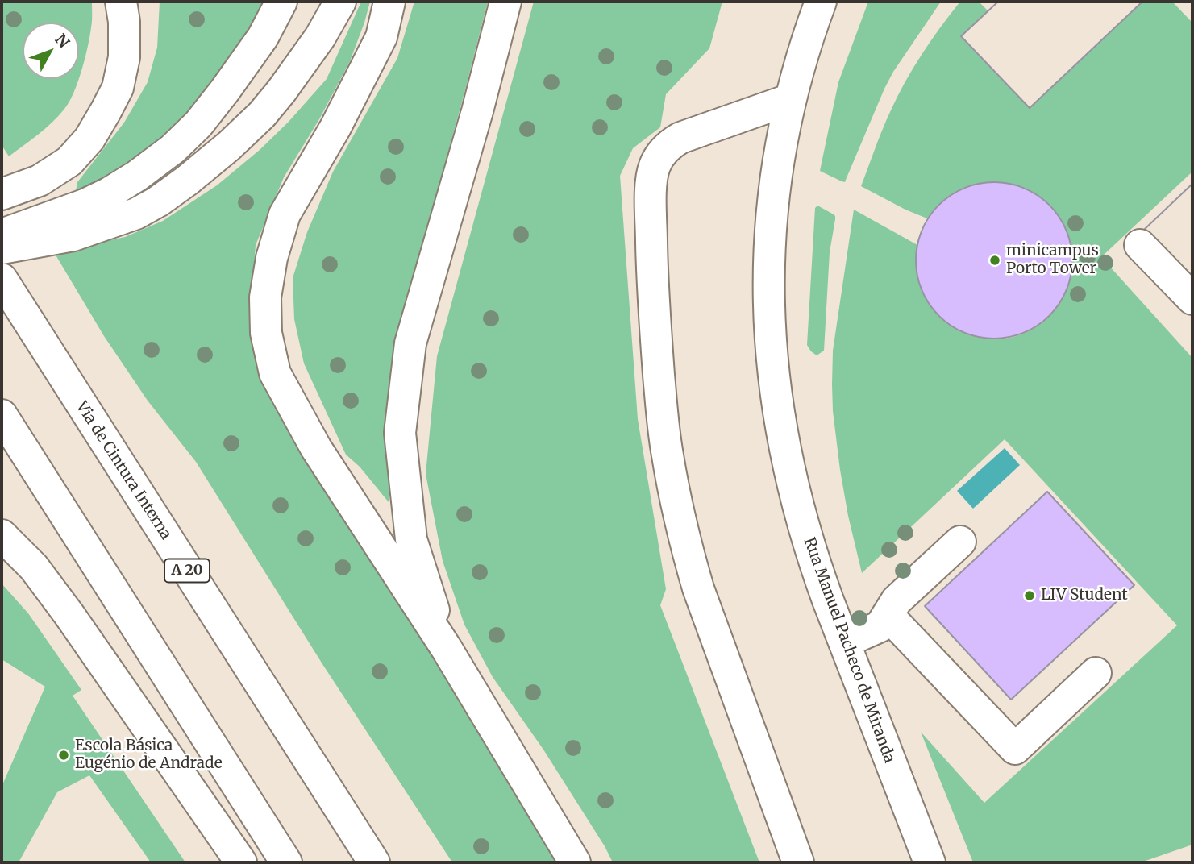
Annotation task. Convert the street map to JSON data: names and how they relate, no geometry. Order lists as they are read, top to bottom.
{
  "streets": {
    "main road": ["Via de Cintura Interna", "A 20", "Rua Manuel Pacheco de Miranda"]
  },
  "places": ["minicampus Porto Tower", "LIV Student", "Escola Básica Eugénio de Andrade"],
  "north": "top right"
}
